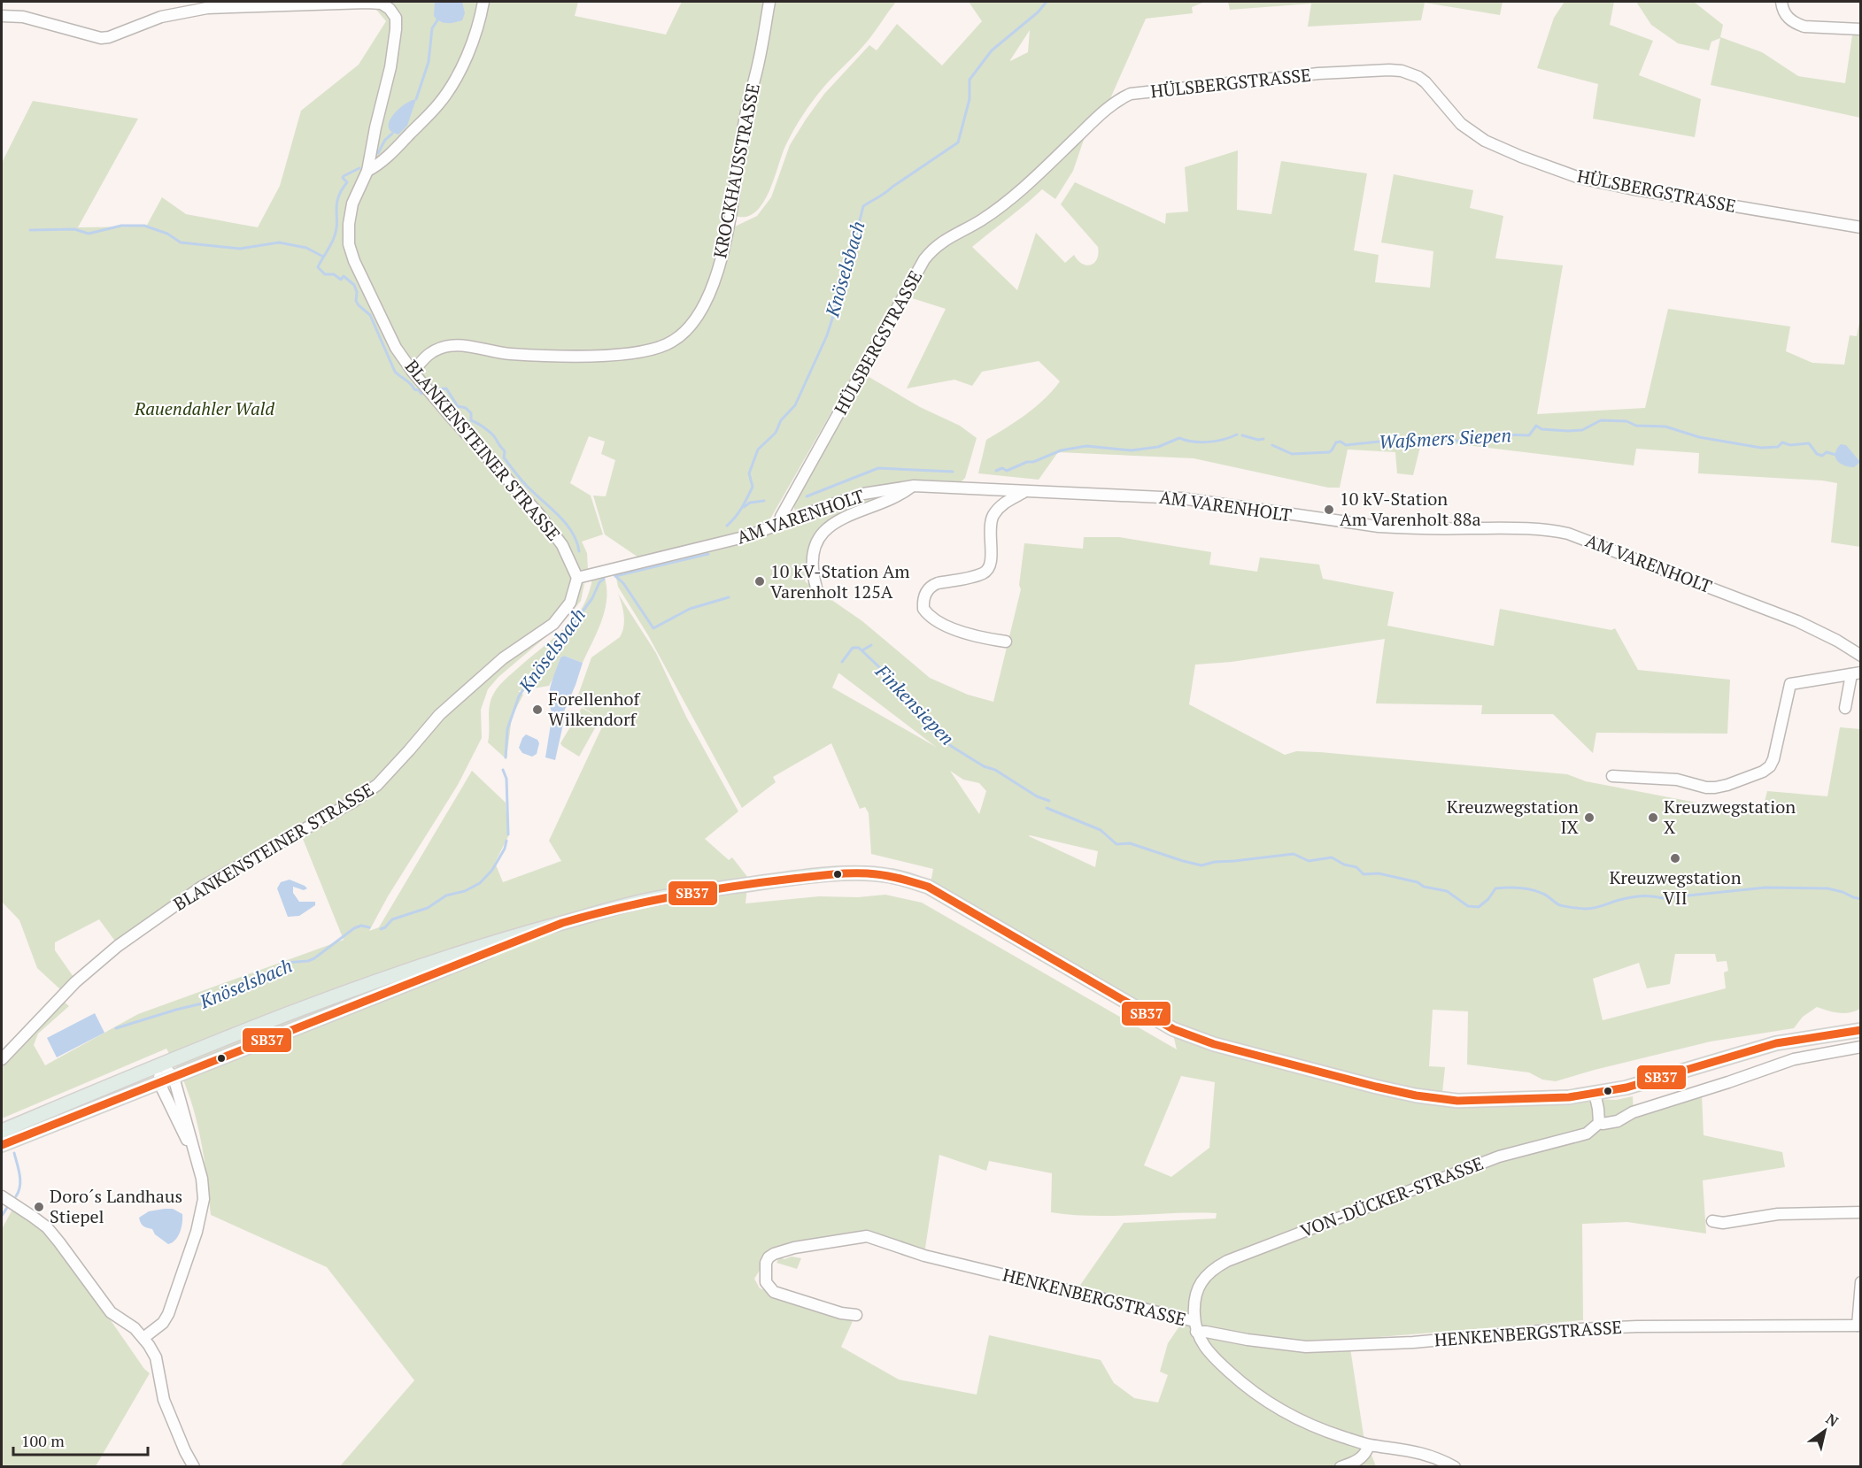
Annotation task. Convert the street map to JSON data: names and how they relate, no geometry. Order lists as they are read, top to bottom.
{
  "streets": {
    "street": [
      "HÜLSBERGSTRASSE",
      "KROCKHAUSSTRASSE",
      "BLANKENSTEINER STRASSE",
      "AM VARENHOLT",
      "VON-DÜCKER-STRASSE",
      "HENKENBERGSTRASSE"
    ]
  },
  "crossings": [
    ["HÜLSBERGSTRASSE", "AM VARENHOLT"],
    ["KROCKHAUSSTRASSE", "BLANKENSTEINER STRASSE"],
    ["BLANKENSTEINER STRASSE", "AM VARENHOLT"],
    ["VON-DÜCKER-STRASSE", "HENKENBERGSTRASSE"]
  ],
  "water": ["Knöselsbach", "Waßmers Siepen", "Finkensiepen"],
  "parks": ["Rauendahler Wald"],
  "places": [
    "10 kV-Station Am Varenholt 88a",
    "10 kV-Station Am Varenholt 125A",
    "Forellenhof Wilkendorf",
    "Kreuzwegstation IX",
    "Kreuzwegstation X",
    "Kreuzwegstation VII",
    "Doro´s Landhaus Stiepel"
  ],
  "lines": ["transit line SB37"],
  "scale_bar": "100 m",
  "north": "top right"
}
